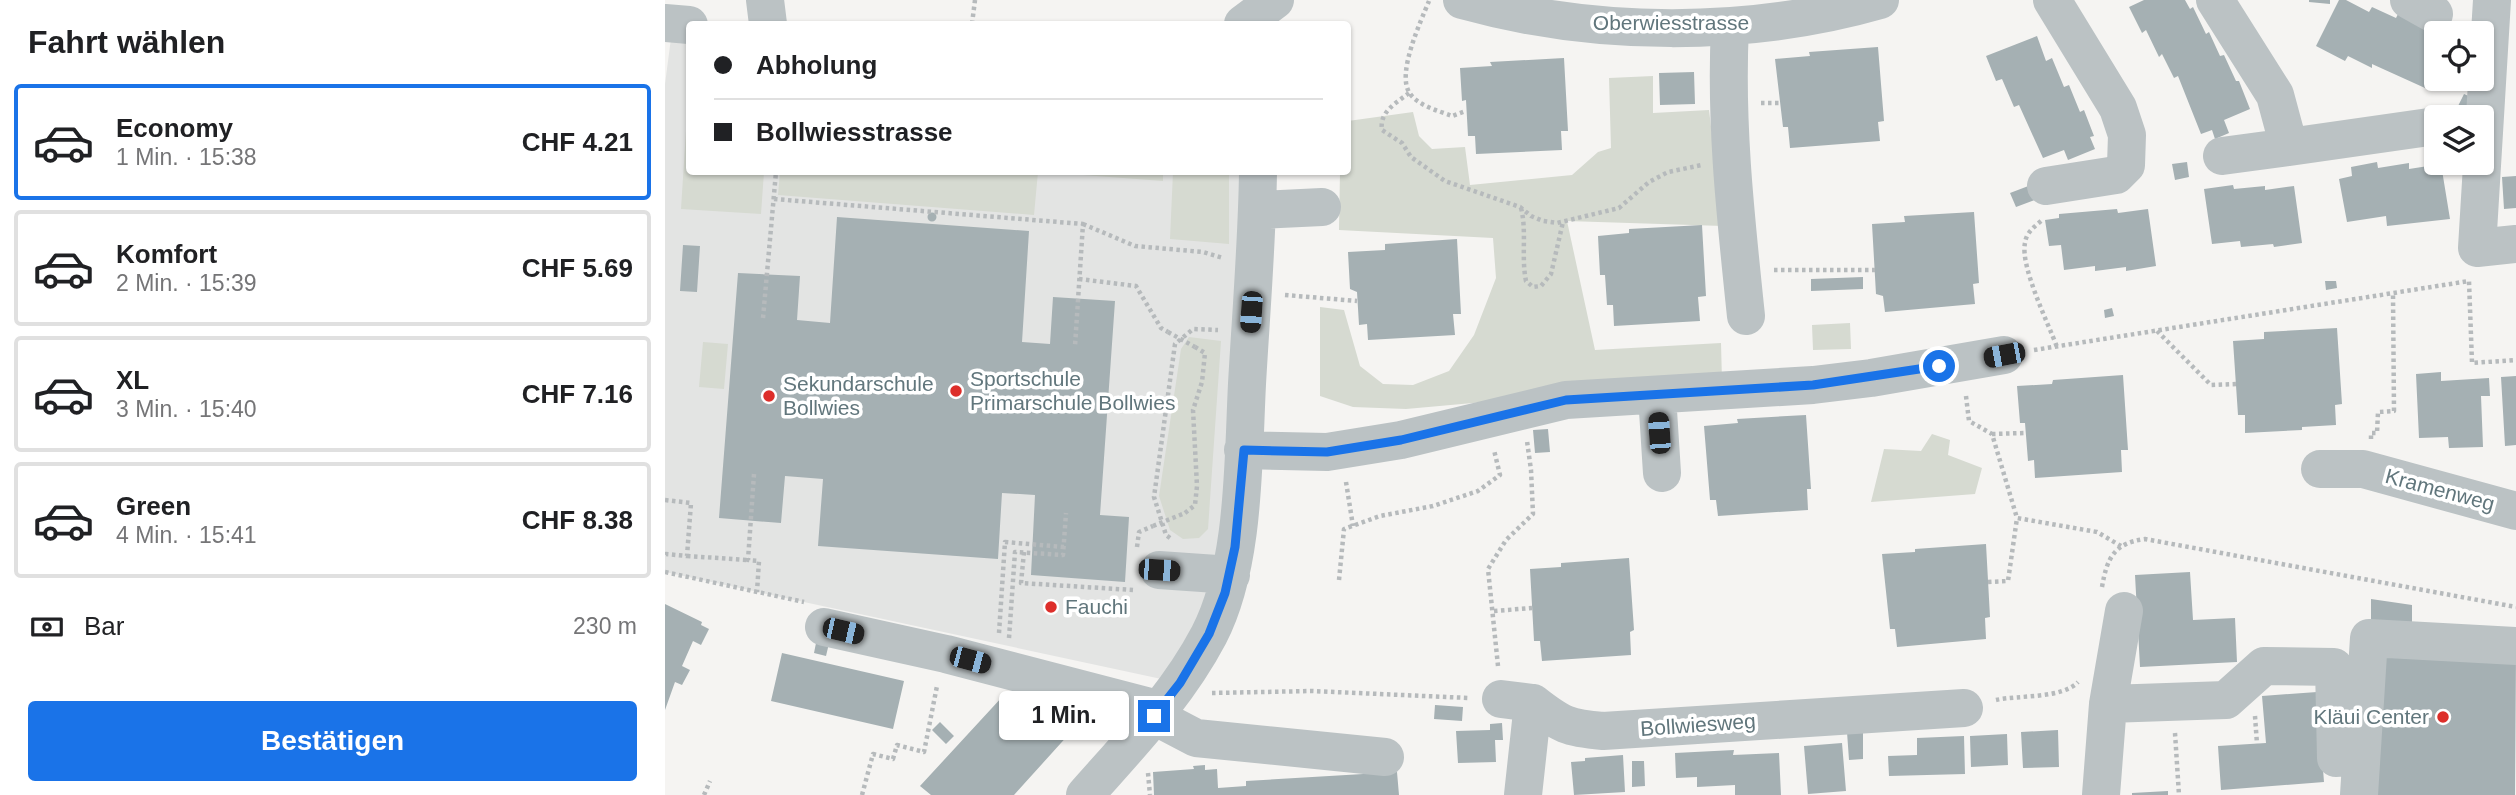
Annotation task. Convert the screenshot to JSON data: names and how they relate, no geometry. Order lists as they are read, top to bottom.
{
  "streets": {
    "street": ["Oberwiesstrasse", "Kramenweg", "Bollwiesweg"]
  },
  "places": [
    "Sportschule Primarschule Bollwies",
    "Sekundarschule Bollwies",
    "Fauchi",
    "Kläui Center"
  ],
  "page": {
    "heading": "Fahrt wählen",
    "banner": ["Abholung", "Bollwiesstrasse"],
    "list": [
      {
        "name": "Economy",
        "note": "1 Min. · 15:38",
        "value": "CHF 4.21"
      },
      {
        "name": "Komfort",
        "note": "2 Min. · 15:39",
        "value": "CHF 5.69"
      },
      {
        "name": "XL",
        "note": "3 Min. · 15:40",
        "value": "CHF 7.16"
      },
      {
        "name": "Green",
        "note": "4 Min. · 15:41",
        "value": "CHF 8.38"
      }
    ],
    "pay": ["Bar", "230 m"],
    "buttons": "Bestätigen",
    "bubble": "1 Min."
  }
}
